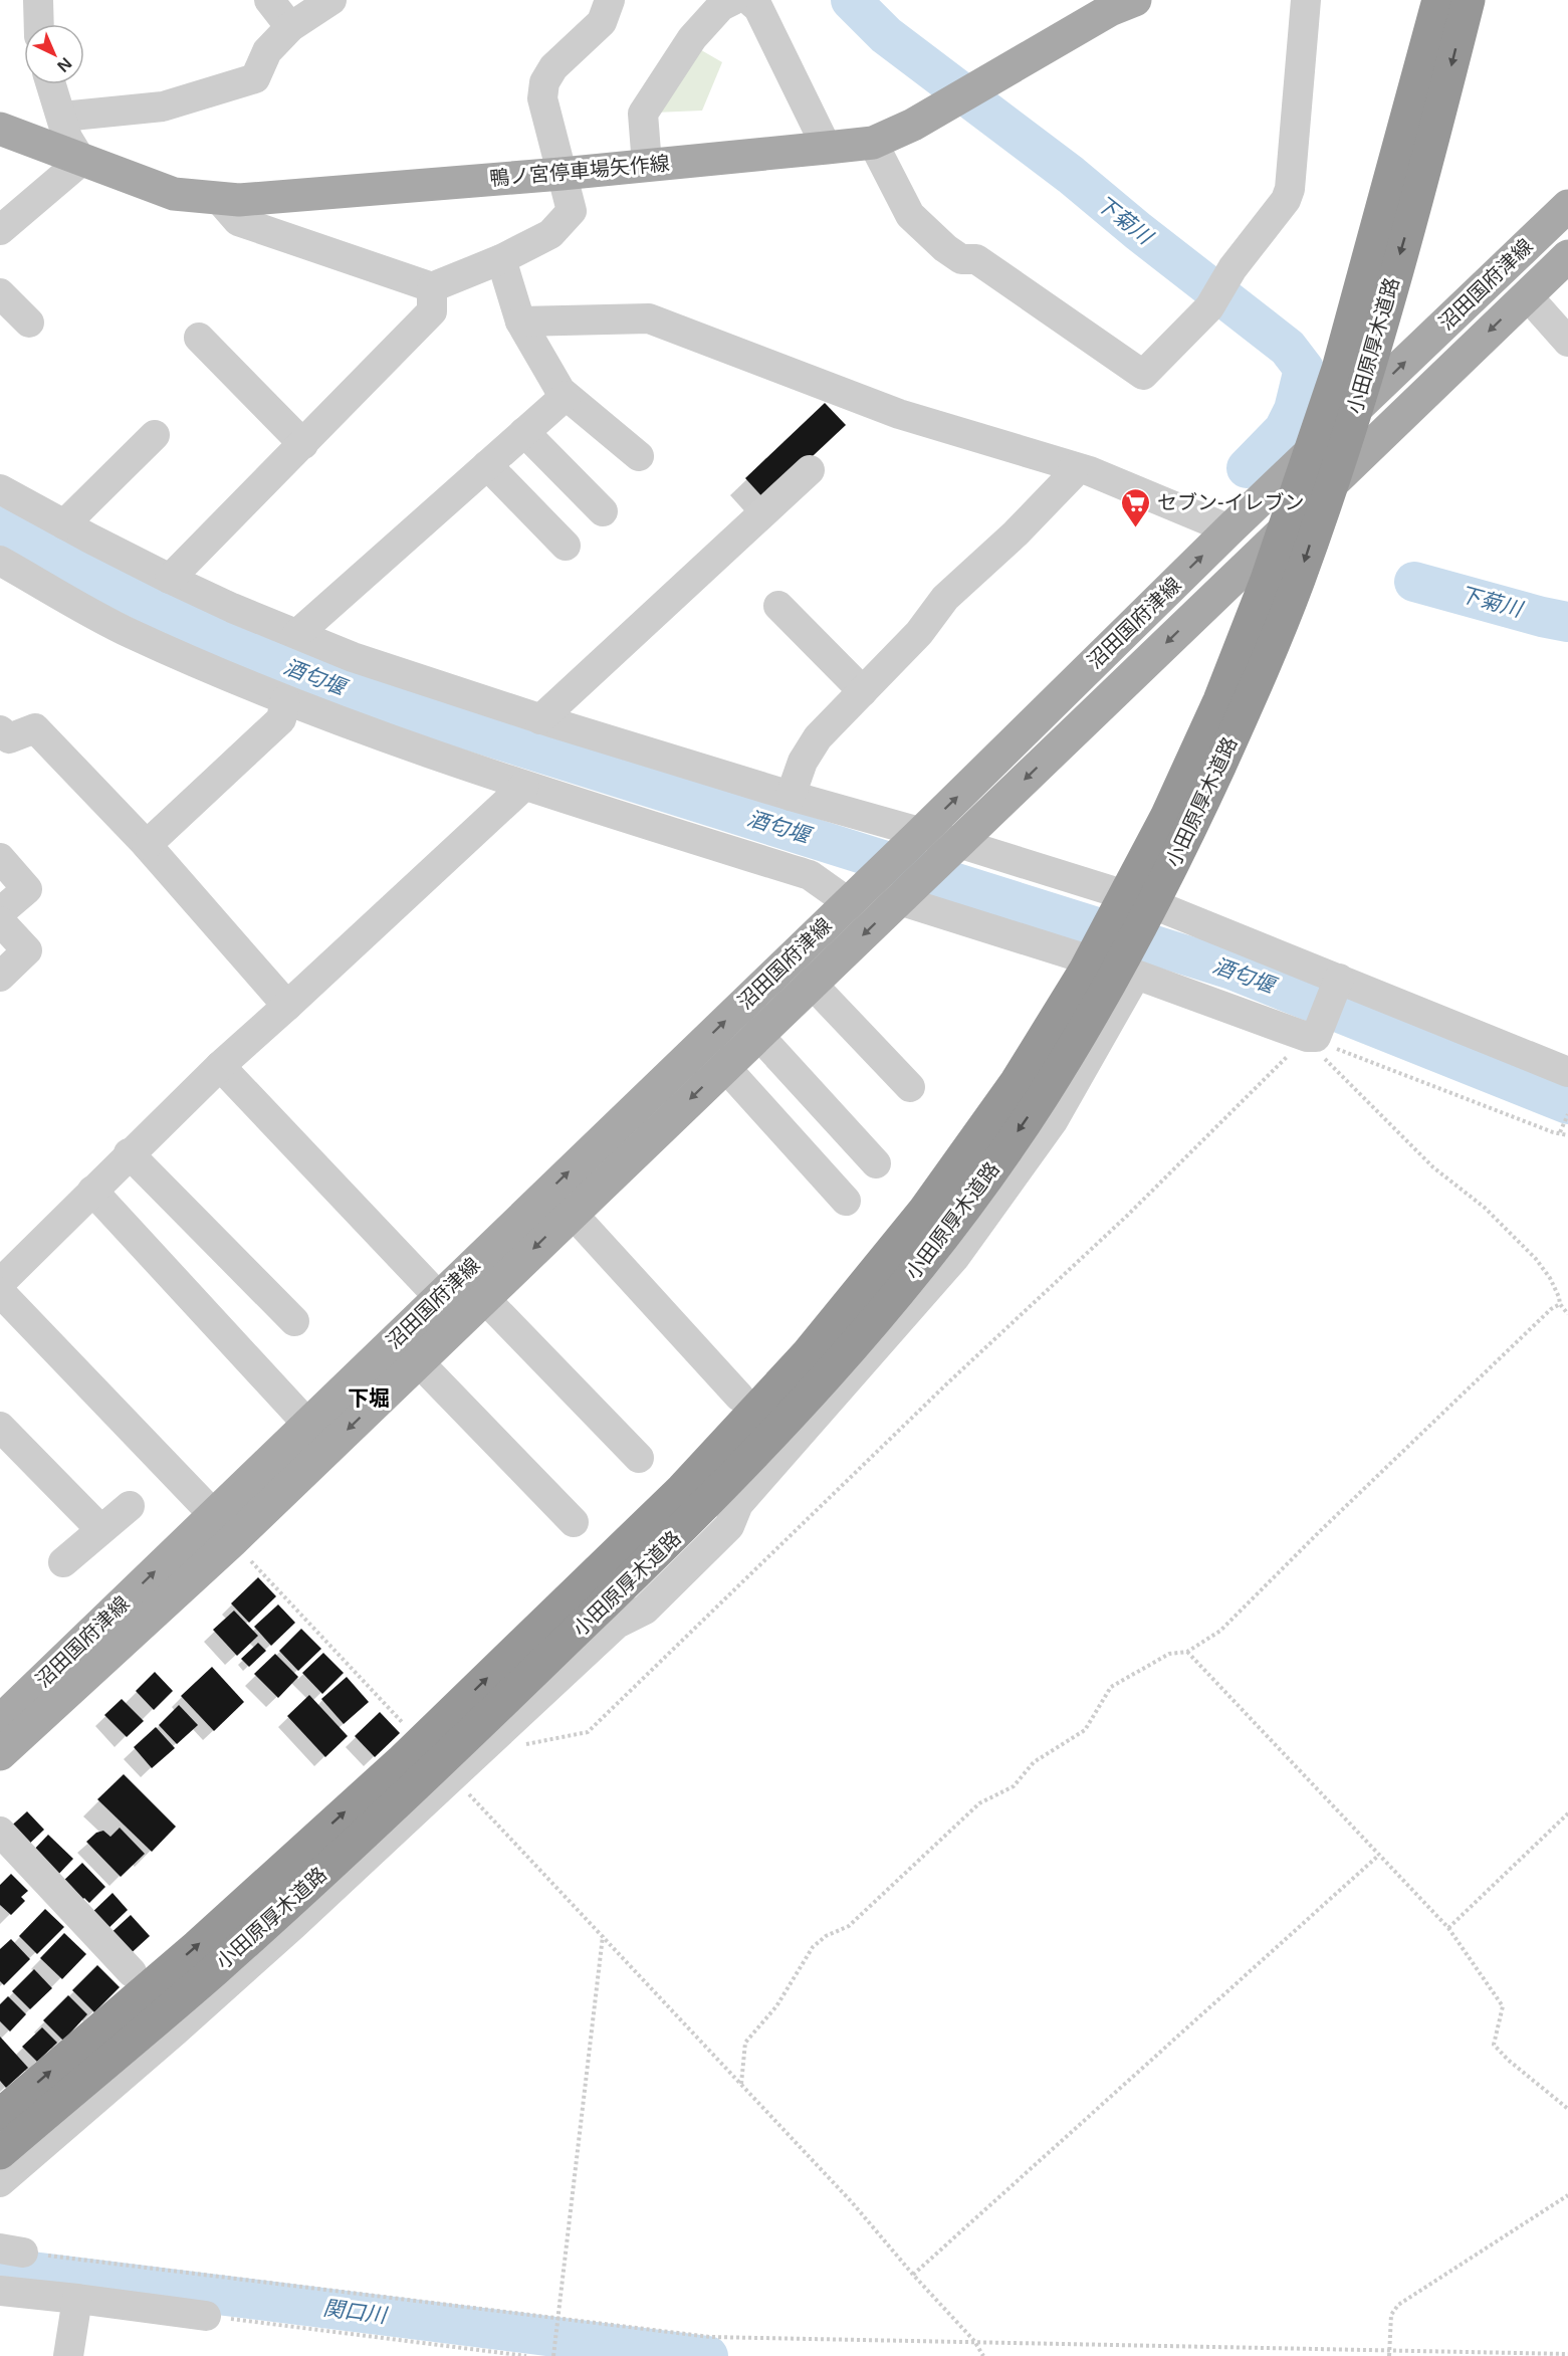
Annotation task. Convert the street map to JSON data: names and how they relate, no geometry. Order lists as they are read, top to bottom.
{
  "streets": {
    "highway": ["小田原厚木道路"],
    "main road": ["鴨ノ宮停車場矢作線", "沼田国府津線"]
  },
  "districts": ["下堀"],
  "water": ["下菊川", "酒匂堰", "関口川"],
  "places": {
    "supermarket": ["セブン-イレブン"]
  },
  "north": "bottom right"
}
